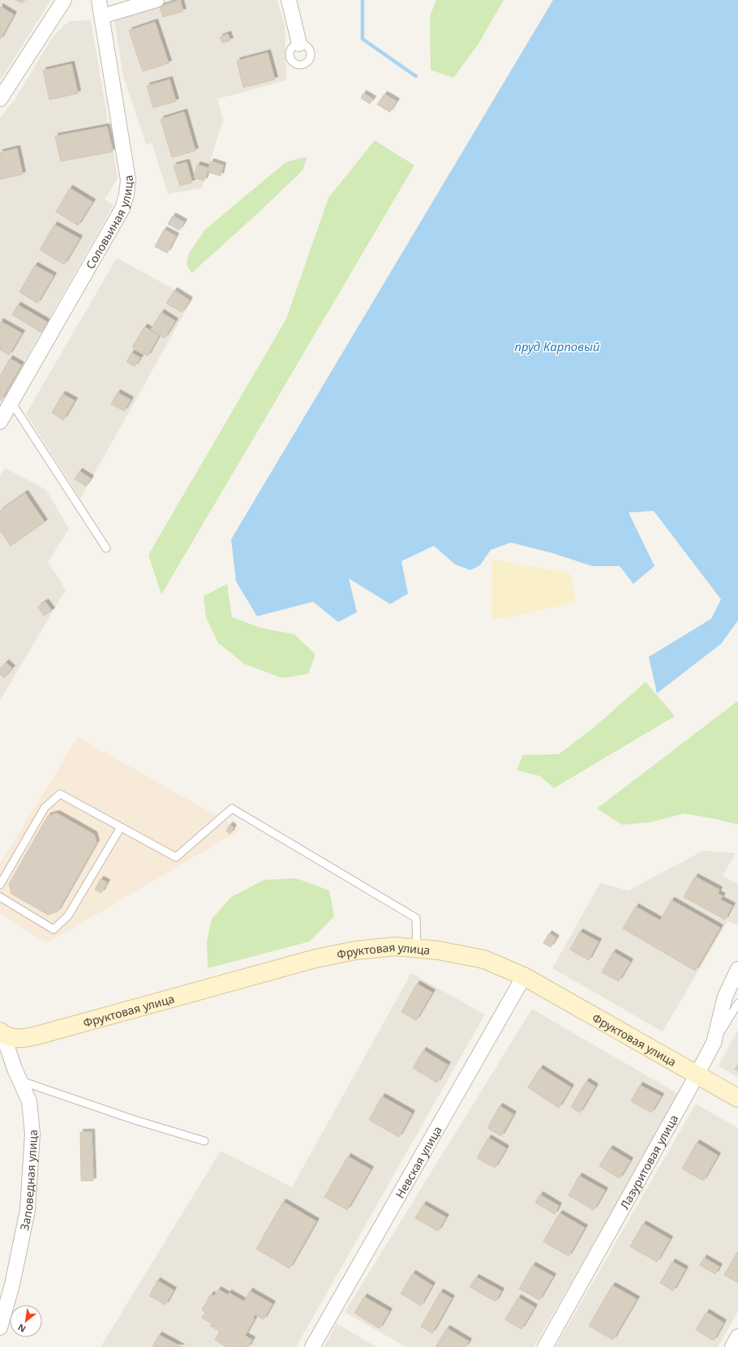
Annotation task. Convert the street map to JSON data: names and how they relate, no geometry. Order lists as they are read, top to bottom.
{
  "streets": {
    "street": [
      "Соловьиная улица",
      "Фруктовая улица",
      "Невская улица",
      "Лазуритовая улица",
      "Заповедная улица"
    ]
  },
  "crossings": [
    ["Фруктовая улица", "Невская улица"],
    ["Фруктовая улица", "Лазуритовая улица"],
    ["Фруктовая улица", "Заповедная улица"]
  ],
  "water": ["пруд Карповый"],
  "north": "bottom left"
}
